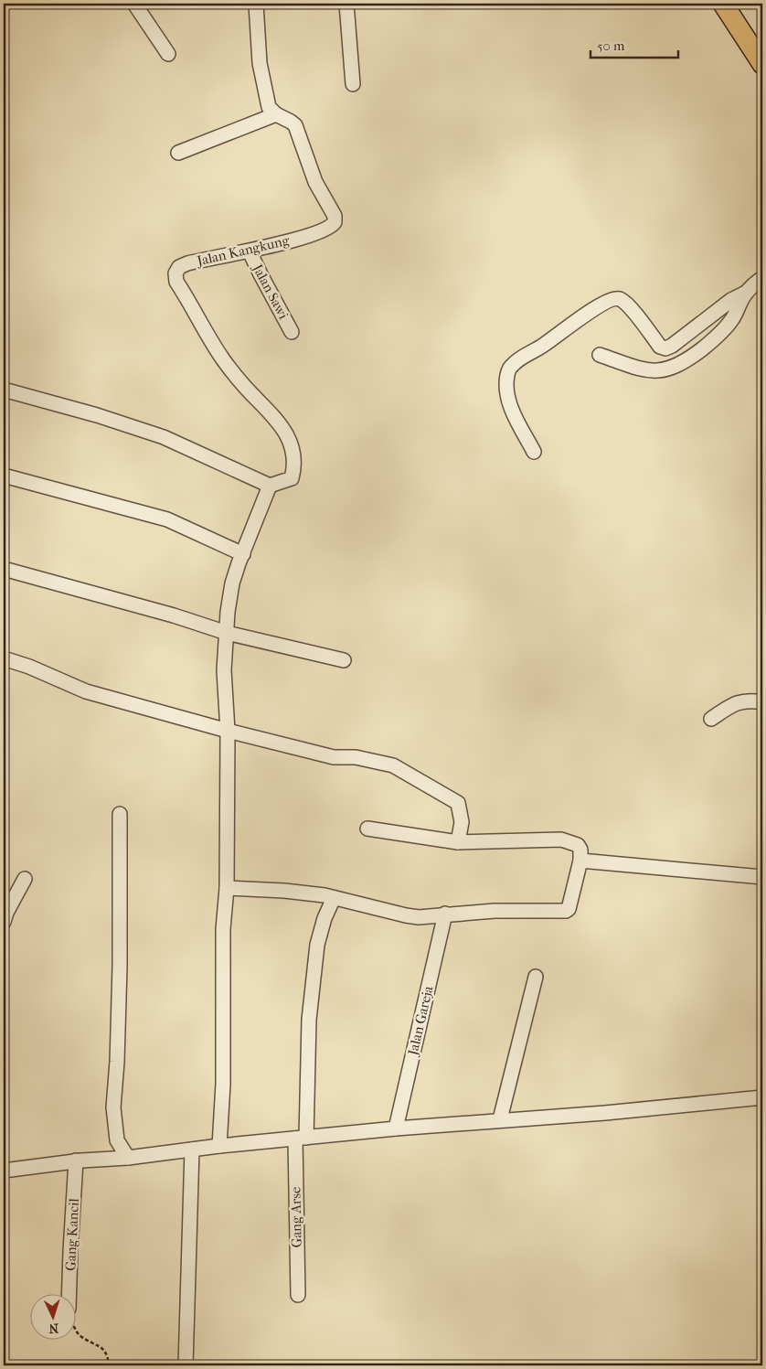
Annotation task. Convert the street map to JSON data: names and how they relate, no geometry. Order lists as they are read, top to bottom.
{
  "streets": {
    "street": [
      "Jalan Kangkung",
      "Jalan Sawi",
      "Jalan Gareja",
      "Gang Arse",
      "Gang Kancil"
    ]
  },
  "crossings": [
    ["Jalan Kangkung", "Jalan Sawi"]
  ],
  "scale_bar": "50 m",
  "north": "bottom"
}
